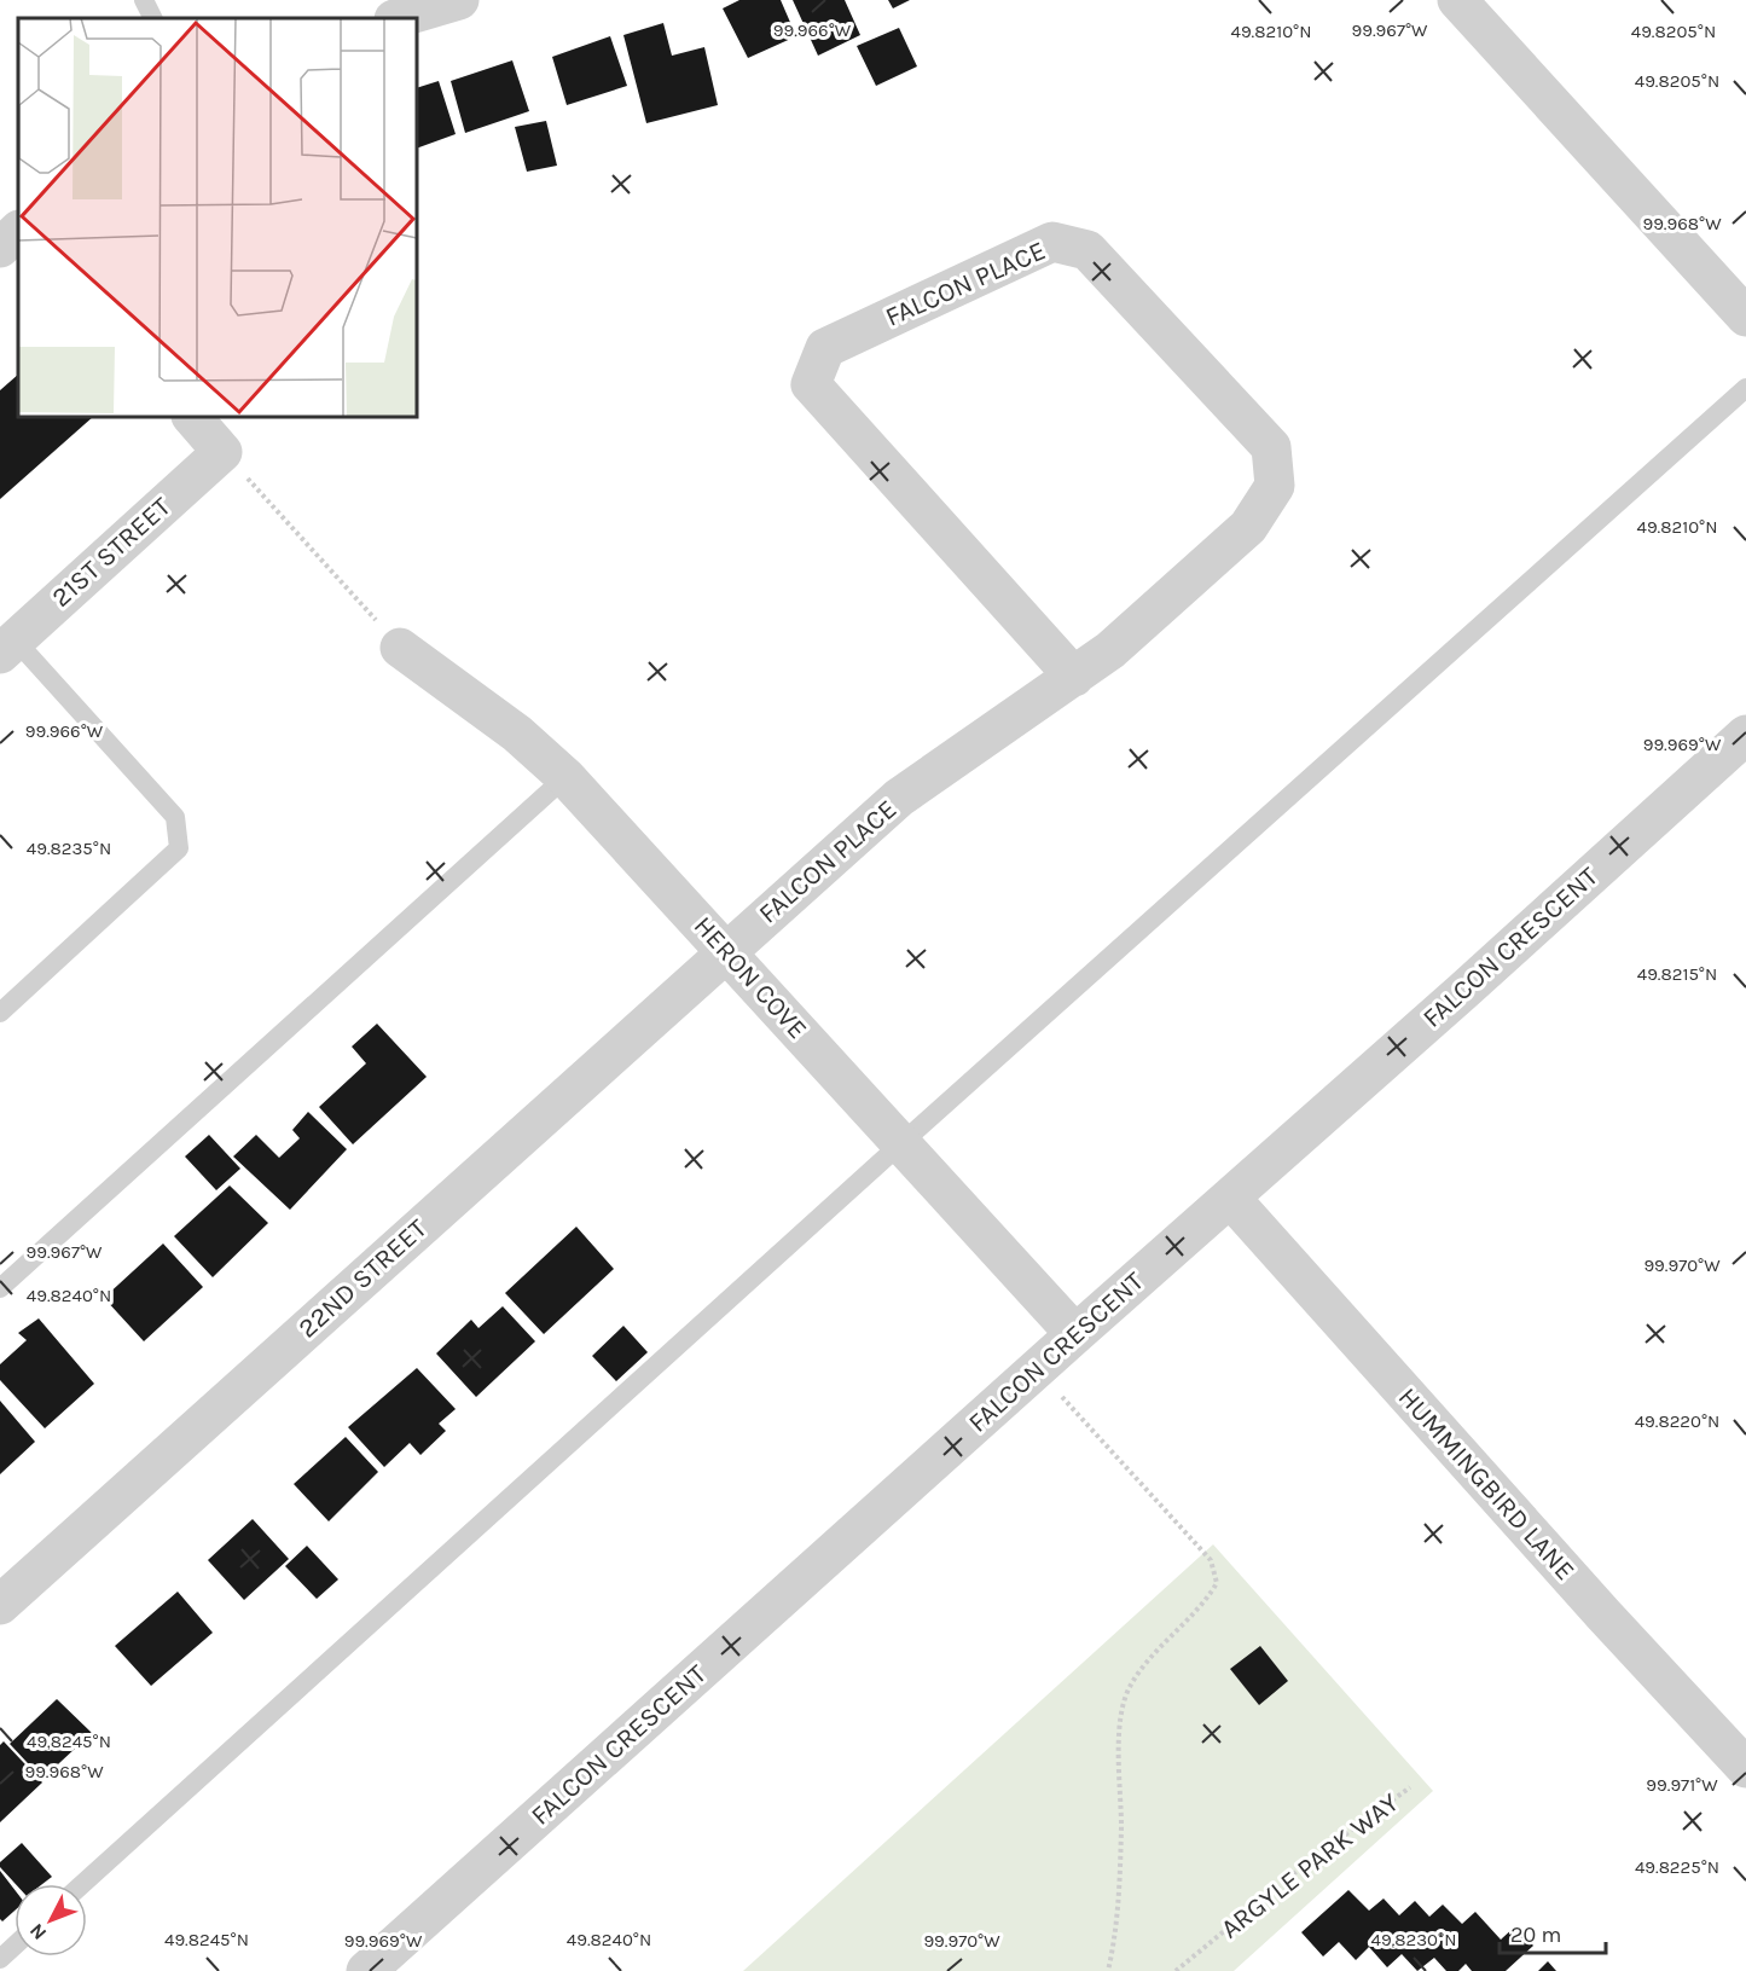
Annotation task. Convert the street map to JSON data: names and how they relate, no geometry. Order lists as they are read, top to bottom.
{
  "streets": {
    "street": [
      "FALCON PLACE",
      "21ST STREET",
      "FALCON CRESCENT",
      "HERON COVE",
      "22ND STREET",
      "HUMMINGBIRD LANE"
    ],
    "path": ["ARGYLE PARK WAY"]
  },
  "crossings": [
    ["FALCON PLACE", "HERON COVE"],
    ["FALCON PLACE", "22ND STREET"],
    ["FALCON CRESCENT", "HERON COVE"],
    ["FALCON CRESCENT", "HUMMINGBIRD LANE"],
    ["HERON COVE", "22ND STREET"]
  ],
  "scale_bar": "20 m",
  "north": "bottom left",
  "coordinates": [
    "99.966°W",
    "99.967°W",
    "49.8210°N",
    "49.8205°N",
    "99.968°W",
    "99.969°W",
    "49.8235°N",
    "49.8215°N",
    "99.970°W",
    "49.8240°N",
    "49.8220°N",
    "49.8245°N",
    "99.971°W",
    "49.8225°N",
    "49.8230°N"
  ]
}
